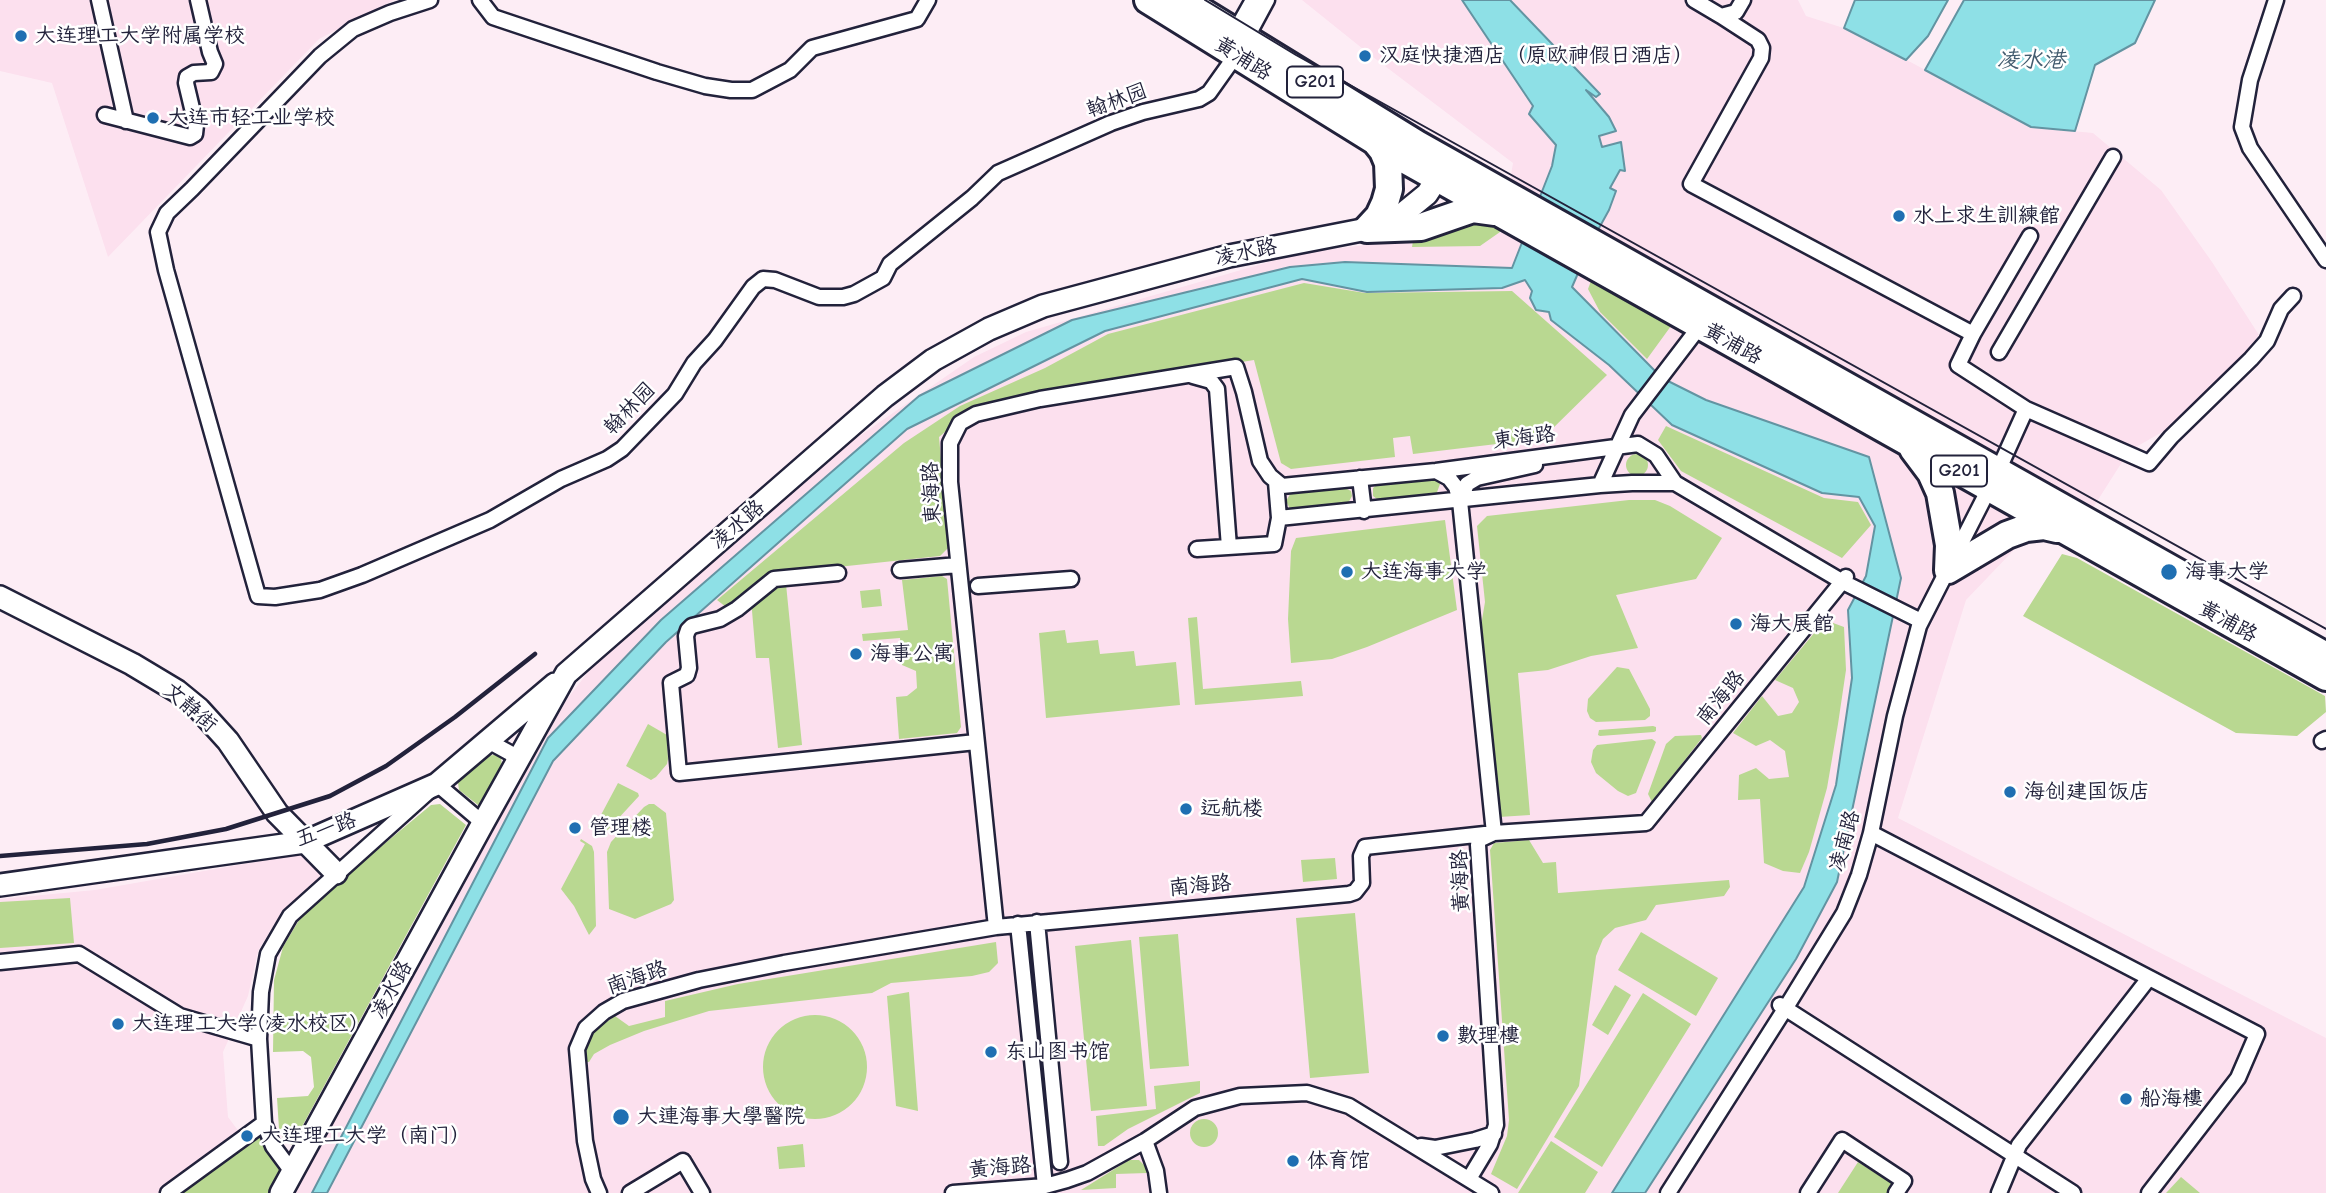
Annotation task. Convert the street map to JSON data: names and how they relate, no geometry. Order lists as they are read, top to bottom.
{
  "streets": {
    "highway": ["黄浦路", "G201"],
    "main road": ["凌水路", "文静街", "五一路"],
    "street": [
      "翰林园",
      "東海路",
      "南海路",
      "凌南路",
      "黃海路"
    ]
  },
  "crossings": [
    ["黄浦路", "翰林园"],
    ["黄浦路", "凌水路"],
    ["黄浦路", "凌南路"],
    ["凌水路", "五一路"],
    ["東海路", "南海路"],
    ["南海路", "黃海路"],
    ["文静街", "五一路"]
  ],
  "water": ["凌水港"],
  "places": [
    "大连理工大学附属学校",
    "汉庭快捷酒店（原欧神假日酒店）",
    "大连市轻工业学校",
    "水上求生訓練館",
    "大连海事大学",
    "海事大学",
    "海大展館",
    "海事公寓",
    "海创建国饭店",
    "远航楼",
    "管理楼",
    "大连理工大学(凌水校区)",
    "數理樓",
    "东山图书馆",
    "船海樓",
    "大連海事大學醫院",
    "大连理工大学（南门）",
    "体育馆"
  ]
}
